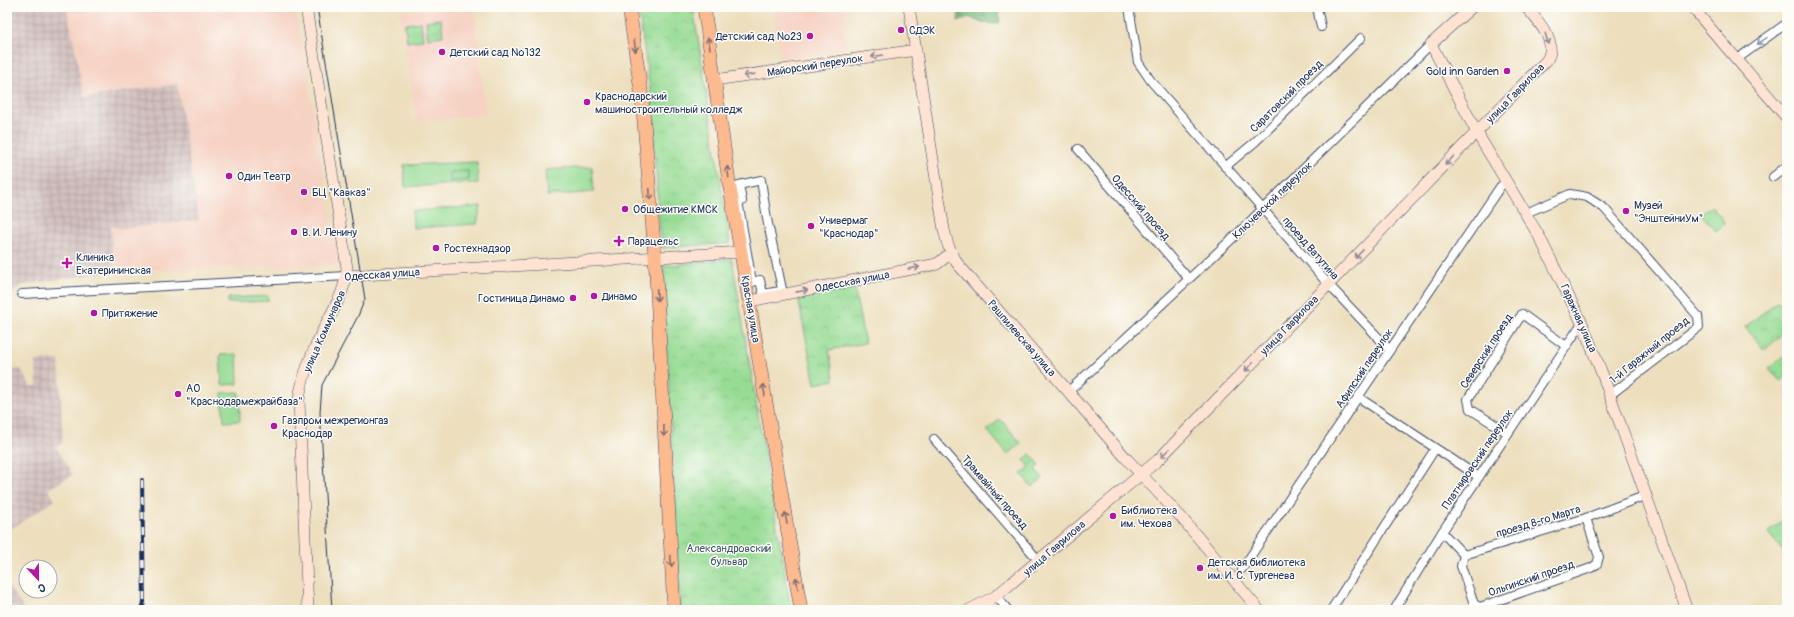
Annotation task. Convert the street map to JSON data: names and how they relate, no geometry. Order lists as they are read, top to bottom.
{
  "streets": {
    "main road": ["Красная улица"],
    "street": [
      "Майорский переулок",
      "улица Гаврилова",
      "Саратовский проезд",
      "Ключевской переулок",
      "Одесский проезд",
      "проезд Ватутина",
      "Одесская улица",
      "Гаражная улица",
      "улица Коммунаров",
      "Рашпилевская улица",
      "1-й Гаражный проезд",
      "Северский проезд",
      "Афипский переулок",
      "Платнировский переулок",
      "Трамвайный проезд",
      "проезд 8-го Марта",
      "Ольгинский проезд"
    ]
  },
  "crossings": [
    ["Майорский переулок", "Красная улица"],
    ["Майорский переулок", "Рашпилевская улица"],
    ["улица Гаврилова", "проезд Ватутина"],
    ["улица Гаврилова", "Гаражная улица"],
    ["улица Гаврилова", "Рашпилевская улица"],
    ["улица Гаврилова", "Трамвайный проезд"],
    ["Саратовский проезд", "проезд Ватутина"],
    ["Ключевской переулок", "Одесский проезд"],
    ["Ключевской переулок", "проезд Ватутина"],
    ["Ключевской переулок", "Гаражная улица"],
    ["Ключевской переулок", "Рашпилевская улица"],
    ["проезд Ватутина", "Афипский переулок"],
    ["Одесская улица", "Красная улица"],
    ["Одесская улица", "улица Коммунаров"],
    ["Одесская улица", "Рашпилевская улица"],
    ["Гаражная улица", "1-й Гаражный проезд"],
    ["Гаражная улица", "Афипский переулок"],
    ["Гаражная улица", "Платнировский переулок"],
    ["Гаражная улица", "проезд 8-го Марта"],
    ["Северский проезд", "Платнировский переулок"],
    ["проезд 8-го Марта", "Ольгинский проезд"]
  ],
  "one_way": ["Майорский переулок", "улица Гаврилова"],
  "parks": ["Александровский бульвар"],
  "places": {
    "other": [
      "СДЭК",
      "Детский сад №23",
      "Детский сад №132",
      "Gold inn Garden",
      "Краснодарский машиностроительный колледж",
      "Один Театр",
      "БЦ \"Кавказ\"",
      "Общежитие КМСК",
      "Музей \"ЭнштейниУм\"",
      "Универмаг \"Краснодар\"",
      "В. И. Ленину",
      "Ростехнадзор",
      "Динамо",
      "Гостиница Динамо",
      "Притяжение",
      "АО \"Краснодармежрайбаза\"",
      "Газпром межрегионгаз Краснодар",
      "Библиотека им. Чехова",
      "Детская библиотека им. И. С. Тургенева"
    ],
    "health": ["Парацельс", "Клиника Екатерининская"]
  },
  "north": "bottom"
}
